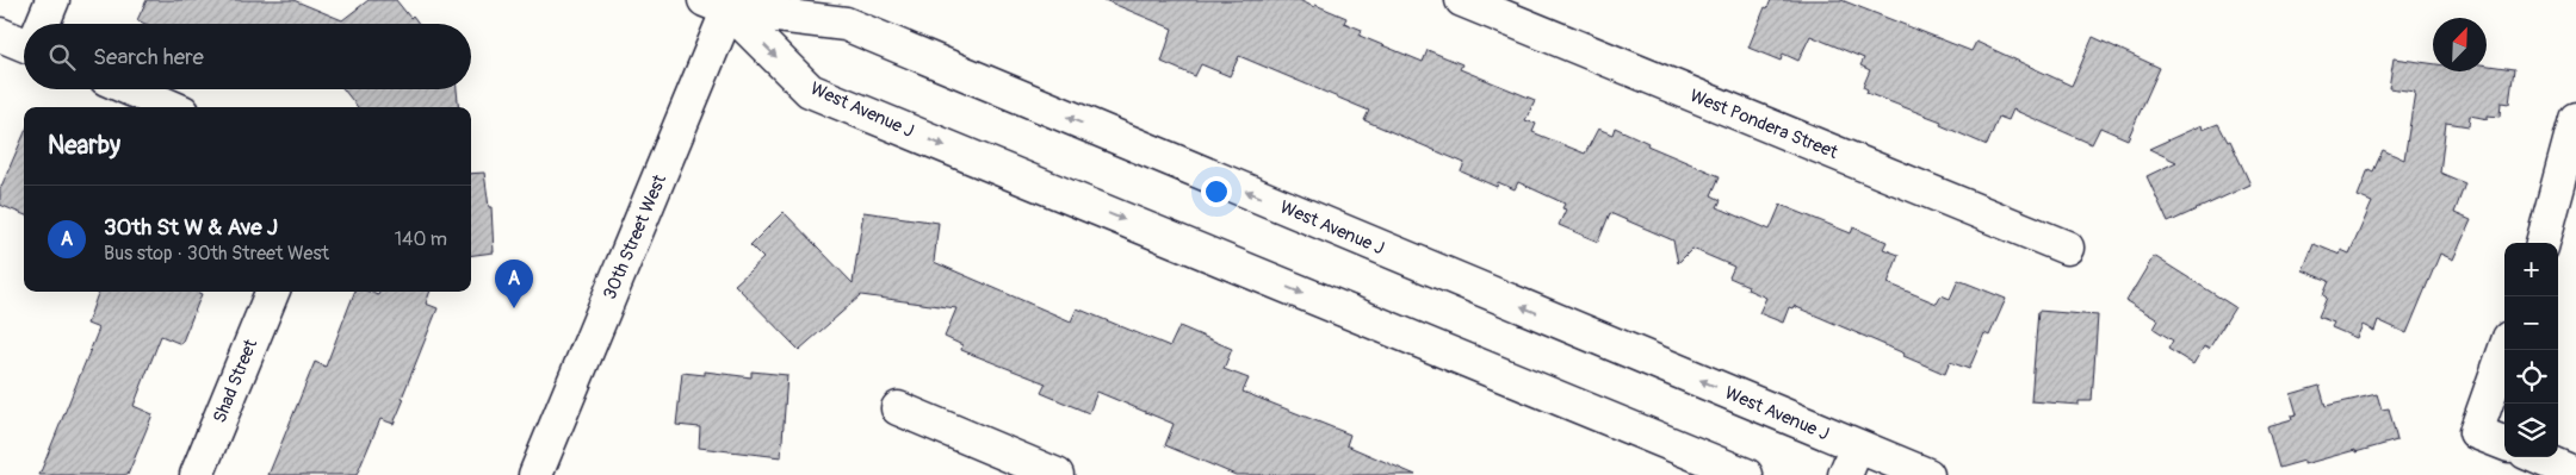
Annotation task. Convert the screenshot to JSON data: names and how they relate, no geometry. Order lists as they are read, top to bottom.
{
  "streets": {
    "main road": [
      "West Avenue J",
      "West Pondera Street",
      "30th Street West",
      "Shad Street"
    ]
  },
  "crossings": [
    ["West Avenue J", "30th Street West"]
  ],
  "north": "top right",
  "page": {
    "search": "Search here",
    "heading": "Nearby",
    "list": [
      {
        "mark": "A",
        "name": "30th St W & Ave J",
        "note": "Bus stop · 30th Street West",
        "value": "140 m"
      }
    ],
    "map_buttons": ["+", "−"],
    "pins": "A"
  }
}
